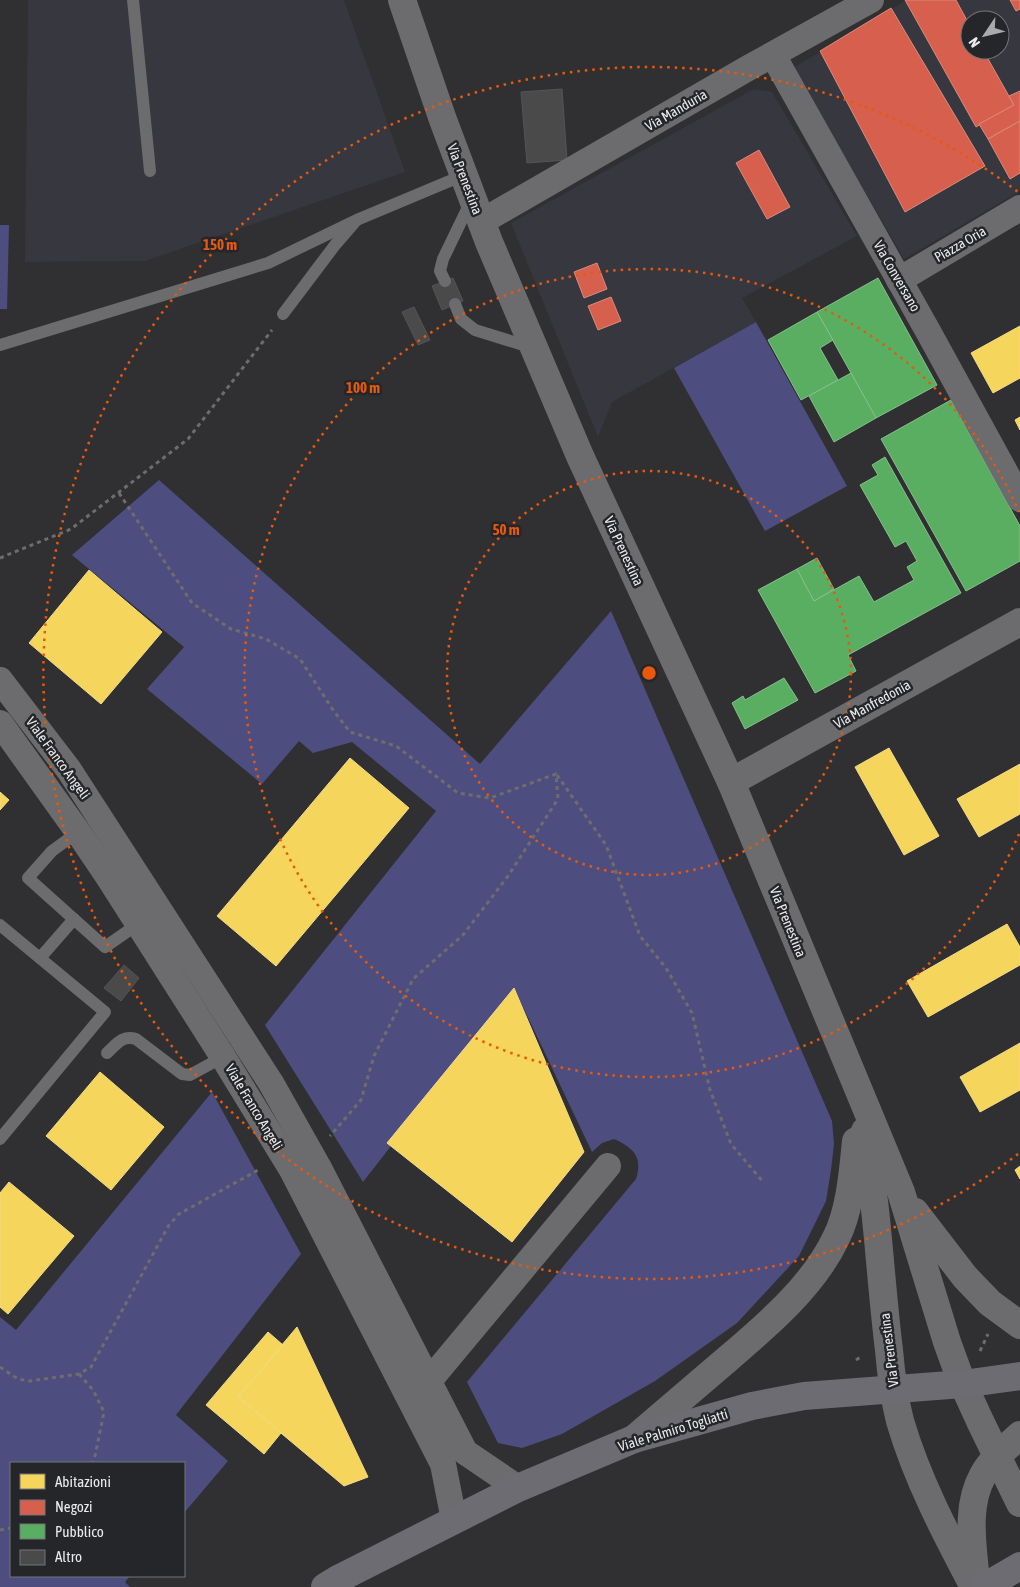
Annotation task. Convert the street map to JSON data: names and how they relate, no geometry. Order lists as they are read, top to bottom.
{
  "streets": {
    "main road": ["Via Prenestina", "Via Manfredonia", "Viale Palmiro Togliatti"],
    "street": [
      "Via Manduria",
      "Piazza Oria",
      "Via Conversano",
      "Viale Franco Angeli"
    ]
  },
  "crossings": [
    ["Via Manduria", "Via Prenestina"],
    ["Via Manduria", "Via Conversano"],
    ["Via Prenestina", "Via Manfredonia"],
    ["Via Prenestina", "Viale Palmiro Togliatti"],
    ["Piazza Oria", "Via Conversano"],
    ["Viale Franco Angeli", "Viale Palmiro Togliatti"]
  ],
  "legend": [
    "Abitazioni",
    "Negozi",
    "Pubblico",
    "Altro"
  ],
  "north": "bottom left",
  "rings": ["150 m", "100 m", "50 m"]
}
